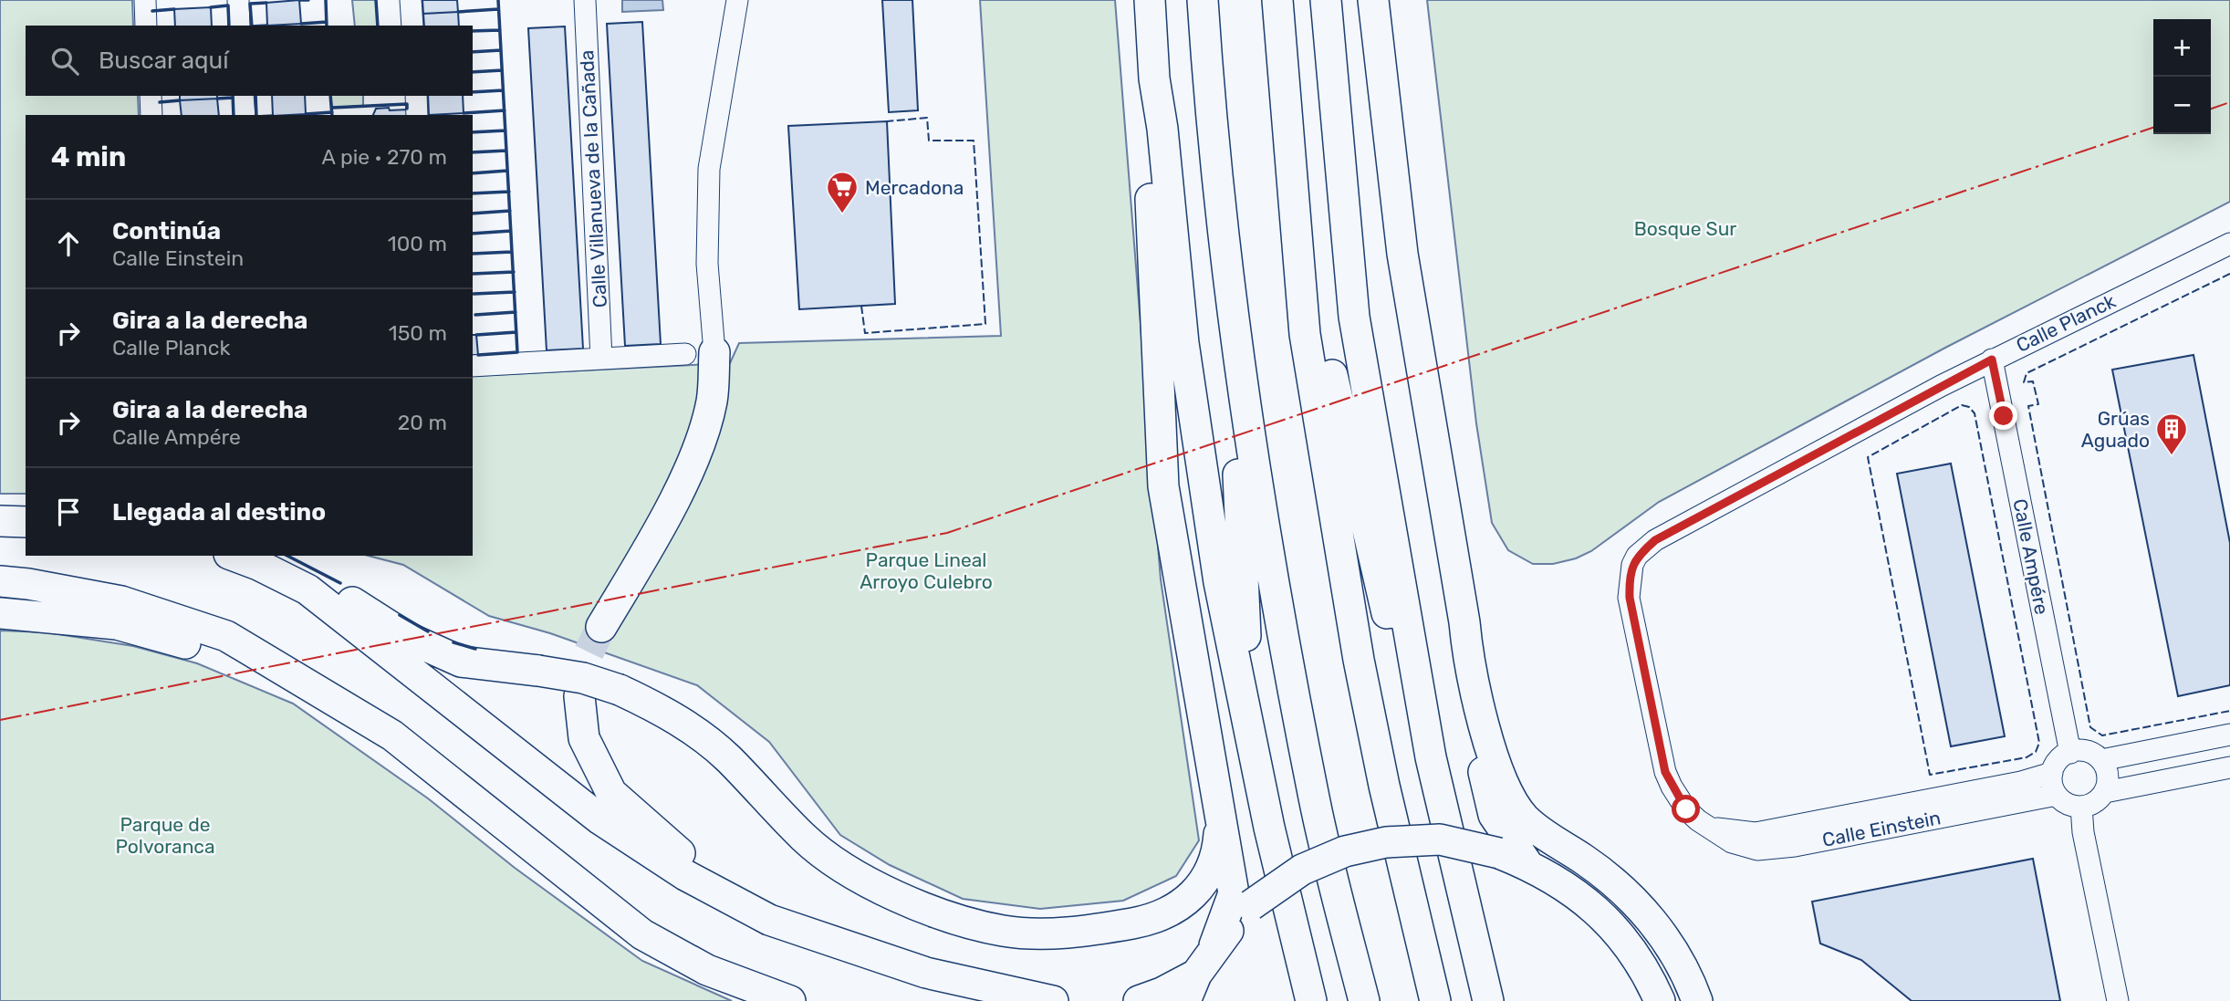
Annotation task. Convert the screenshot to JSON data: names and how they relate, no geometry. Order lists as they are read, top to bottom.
{
  "streets": {
    "street": [
      "Calle Villanueva de la Cañada",
      "Calle Planck",
      "Calle Ampére",
      "Calle Einstein"
    ]
  },
  "crossings": [
    ["Calle Planck", "Calle Ampére"],
    ["Calle Planck", "Calle Einstein"],
    ["Calle Ampére", "Calle Einstein"]
  ],
  "parks": ["Bosque Sur", "Parque Lineal Arroyo Culebro", "Parque de Polvoranca"],
  "places": {
    "supermarket": ["Mercadona"],
    "building": ["Grúas Aguado"]
  },
  "page": {
    "map_buttons": ["+", "−"],
    "search": "Buscar aquí",
    "heading": ["4 min", "A pie · 270 m"],
    "list": [
      ["Continúa", "Calle Einstein", "100 m"],
      ["Gira a la derecha", "Calle Planck", "150 m"],
      ["Gira a la derecha", "Calle Ampére", "20 m"],
      "Llegada al destino"
    ]
  }
}
